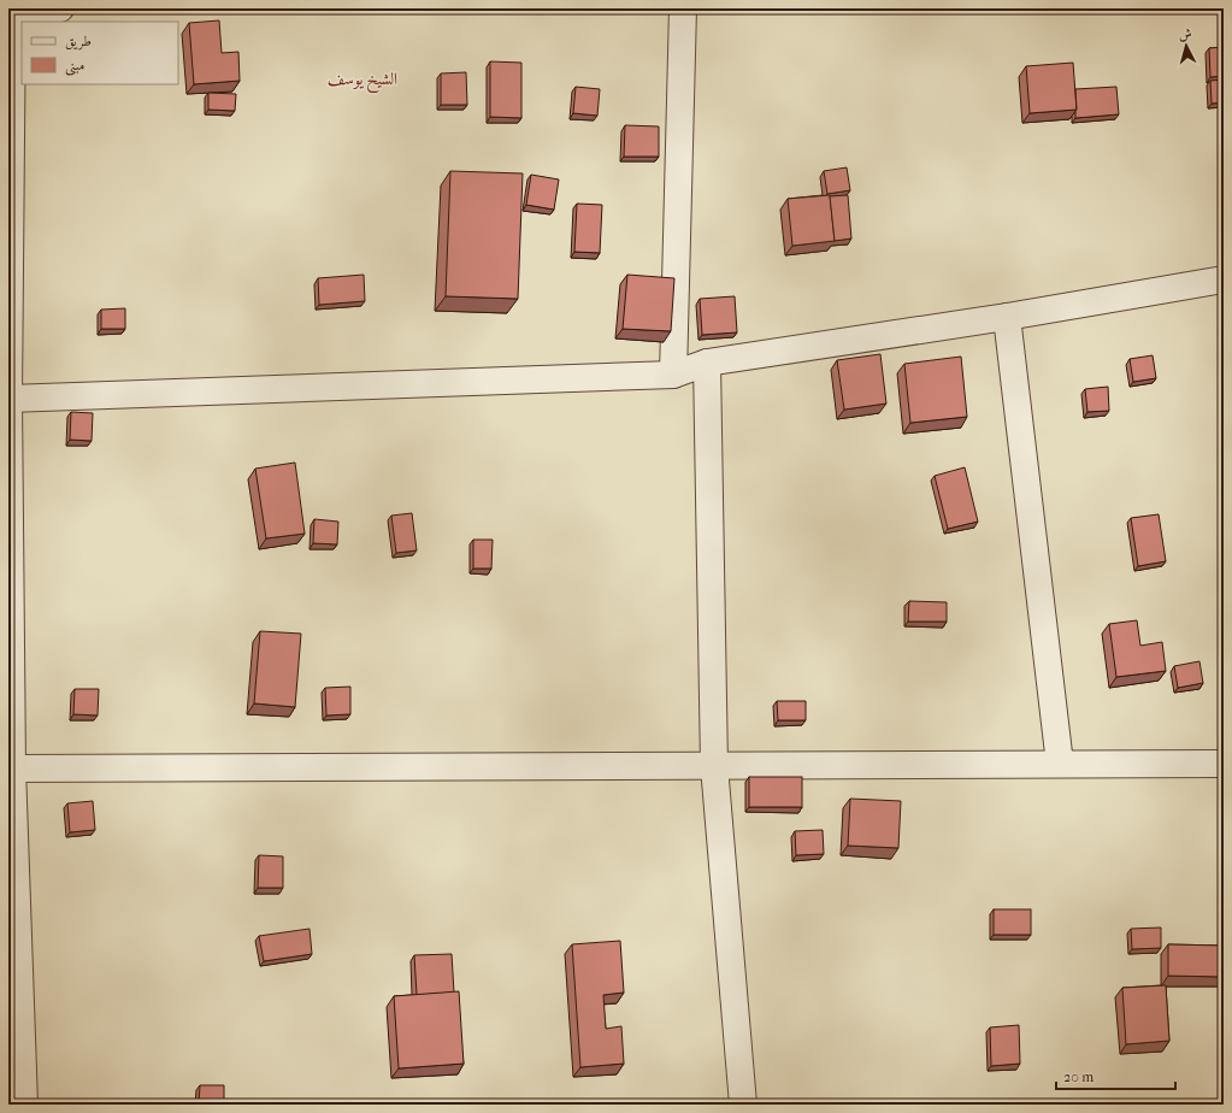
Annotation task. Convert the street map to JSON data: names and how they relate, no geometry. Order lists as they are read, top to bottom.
{
  "districts": ["الشيخ يوسف"],
  "legend": ["طريق", "مبنى"],
  "scale_bar": "20 m",
  "north": "top"
}
